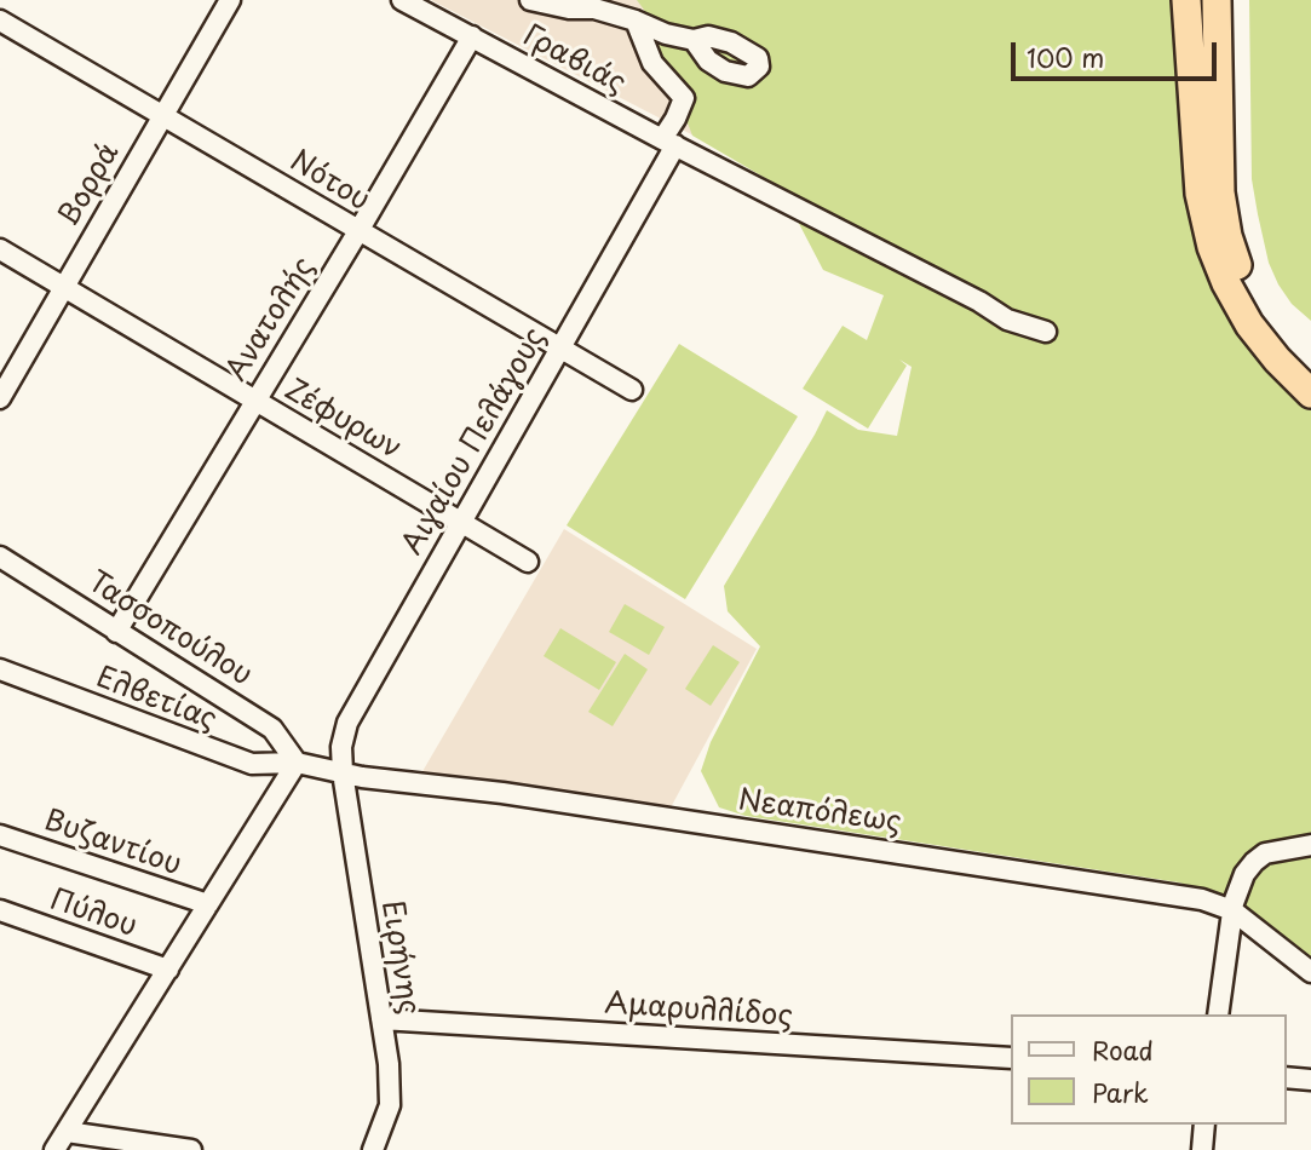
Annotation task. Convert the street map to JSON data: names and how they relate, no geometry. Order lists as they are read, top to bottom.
{
  "streets": {
    "street": [
      "Γραβιάς",
      "Νότου",
      "Βορρά",
      "Ανατολής",
      "Ζέφυρων",
      "Αιγαίου Πελάγους",
      "Τασσοπούλου",
      "Ελβετίας",
      "Νεαπόλεως",
      "Βυζαντίου",
      "Πύλου",
      "Ειρήνης",
      "Αμαρυλλίδος"
    ]
  },
  "crossings": [
    ["Γραβιάς", "Ανατολής"],
    ["Γραβιάς", "Αιγαίου Πελάγους"],
    ["Νότου", "Βορρά"],
    ["Νότου", "Ανατολής"],
    ["Νότου", "Αιγαίου Πελάγους"],
    ["Βορρά", "Ζέφυρων"],
    ["Ανατολής", "Ζέφυρων"],
    ["Ανατολής", "Τασσοπούλου"],
    ["Ζέφυρων", "Αιγαίου Πελάγους"],
    ["Αιγαίου Πελάγους", "Νεαπόλεως"],
    ["Αιγαίου Πελάγους", "Ειρήνης"],
    ["Τασσοπούλου", "Ελβετίας"],
    ["Τασσοπούλου", "Νεαπόλεως"],
    ["Ελβετίας", "Νεαπόλεως"],
    ["Νεαπόλεως", "Ειρήνης"],
    ["Ειρήνης", "Αμαρυλλίδος"]
  ],
  "legend": ["Road", "Park"],
  "scale_bar": "100 m"
}
